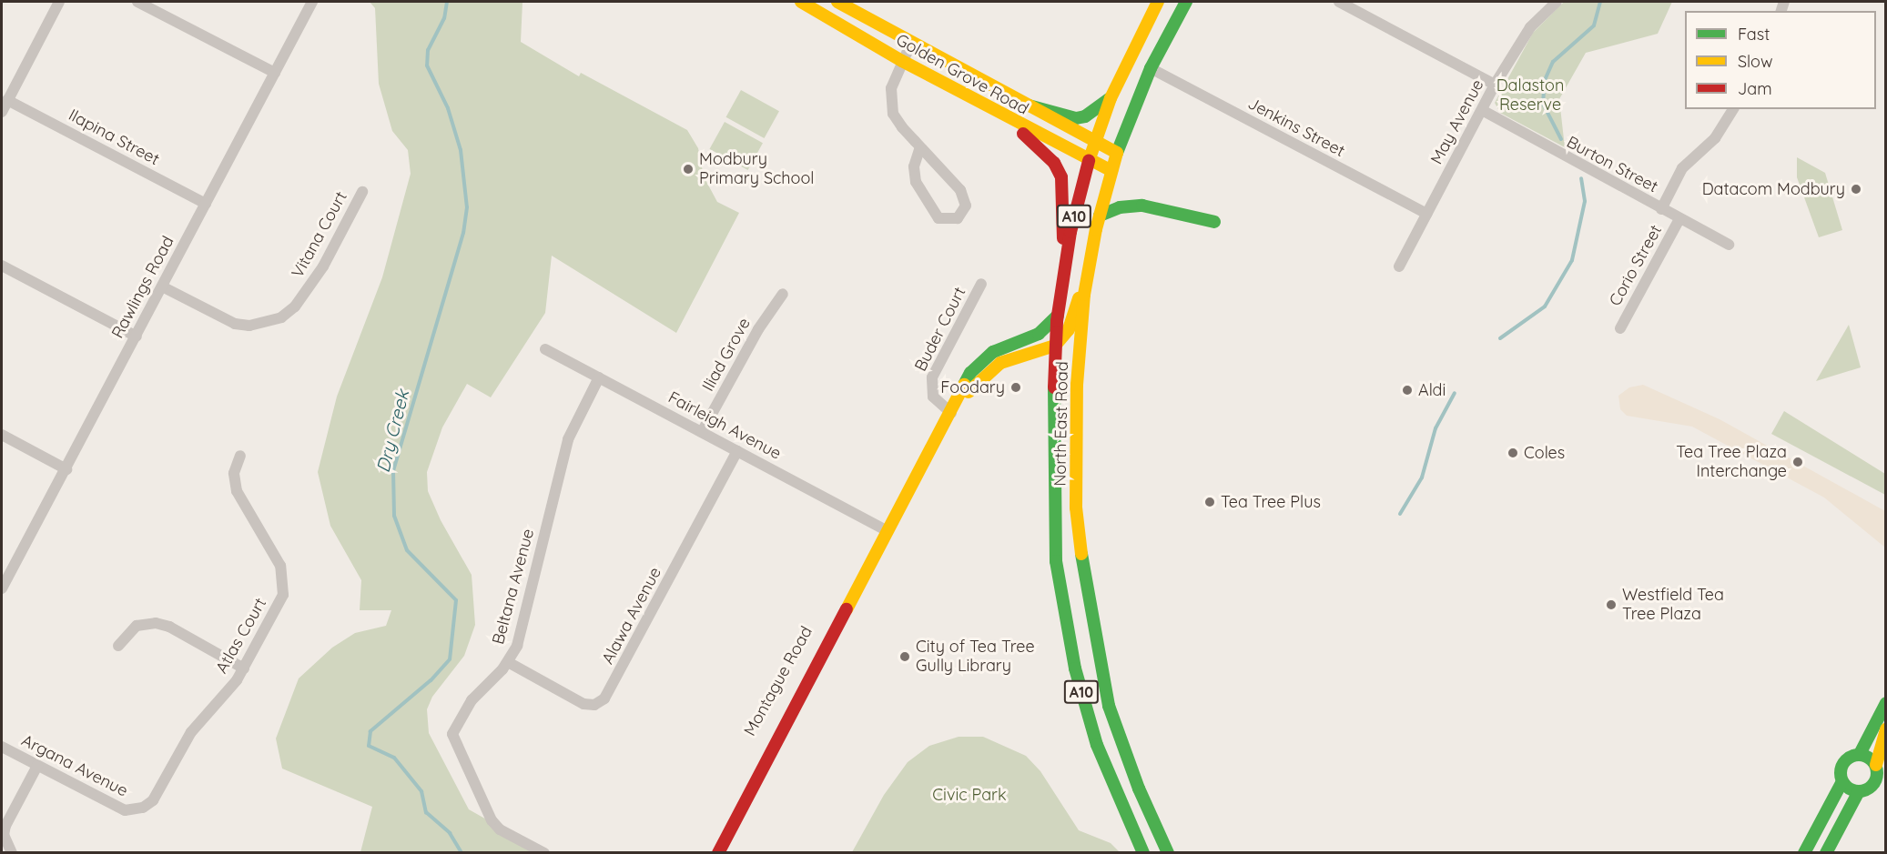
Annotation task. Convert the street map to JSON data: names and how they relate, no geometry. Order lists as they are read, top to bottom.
{
  "streets": {
    "main road": [
      "Golden Grove Road",
      "A10",
      "North East Road",
      "Montague Road"
    ],
    "street": [
      "May Avenue",
      "Jenkins Street",
      "Ilapina Street",
      "Burton Street",
      "Vitana Court",
      "Corio Street",
      "Rawlings Road",
      "Buder Court",
      "Iliad Grove",
      "Fairleigh Avenue",
      "Beltana Avenue",
      "Alawa Avenue",
      "Atlas Court",
      "Argana Avenue"
    ]
  },
  "crossings": [
    ["Golden Grove Road", "North East Road"],
    ["May Avenue", "Jenkins Street"],
    ["May Avenue", "Burton Street"],
    ["Jenkins Street", "North East Road"],
    ["Ilapina Street", "Rawlings Road"],
    ["Burton Street", "Corio Street"],
    ["Vitana Court", "Rawlings Road"],
    ["Buder Court", "Montague Road"],
    ["Iliad Grove", "Fairleigh Avenue"],
    ["North East Road", "Montague Road"],
    ["Fairleigh Avenue", "Beltana Avenue"],
    ["Fairleigh Avenue", "Alawa Avenue"],
    ["Fairleigh Avenue", "Montague Road"],
    ["Beltana Avenue", "Alawa Avenue"],
    ["Atlas Court", "Argana Avenue"]
  ],
  "water": ["Dry Creek"],
  "parks": ["Dalaston Reserve", "Civic Park"],
  "places": [
    "Modbury Primary School",
    "Datacom Modbury",
    "Foodary",
    "Aldi",
    "Coles",
    "Tea Tree Plaza Interchange",
    "Tea Tree Plus",
    "Westfield Tea Tree Plaza",
    "City of Tea Tree Gully Library"
  ],
  "legend": ["Fast", "Slow", "Jam"]
}
